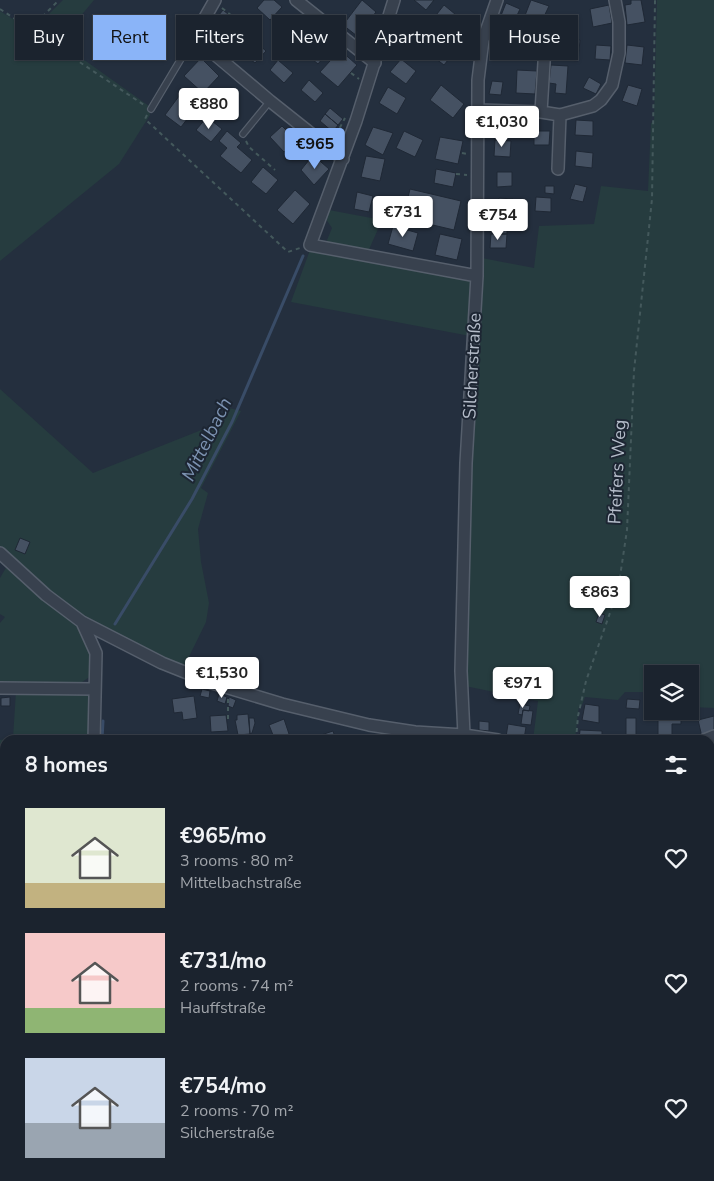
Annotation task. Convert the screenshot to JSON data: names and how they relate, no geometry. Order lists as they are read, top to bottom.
{
  "streets": {
    "street": ["Silcherstraße"],
    "path": ["Pfeifers Weg"]
  },
  "water": ["Mittelbach"],
  "page": {
    "chip": [
      "Buy",
      "Rent",
      "Filters",
      "New",
      "Apartment",
      "House"
    ],
    "price": [
      "€880",
      "€1,030",
      "€965",
      "€731",
      "€754",
      "€863",
      "€1,530",
      "€971"
    ],
    "heading": "8 homes",
    "list": [
      {
        "name": "€965/mo",
        "note": "3 rooms · 80 m² · Mittelbachstraße"
      },
      {
        "name": "€731/mo",
        "note": "2 rooms · 74 m² · Hauffstraße"
      },
      {
        "name": "€754/mo",
        "note": "2 rooms · 70 m² · Silcherstraße"
      }
    ]
  }
}
